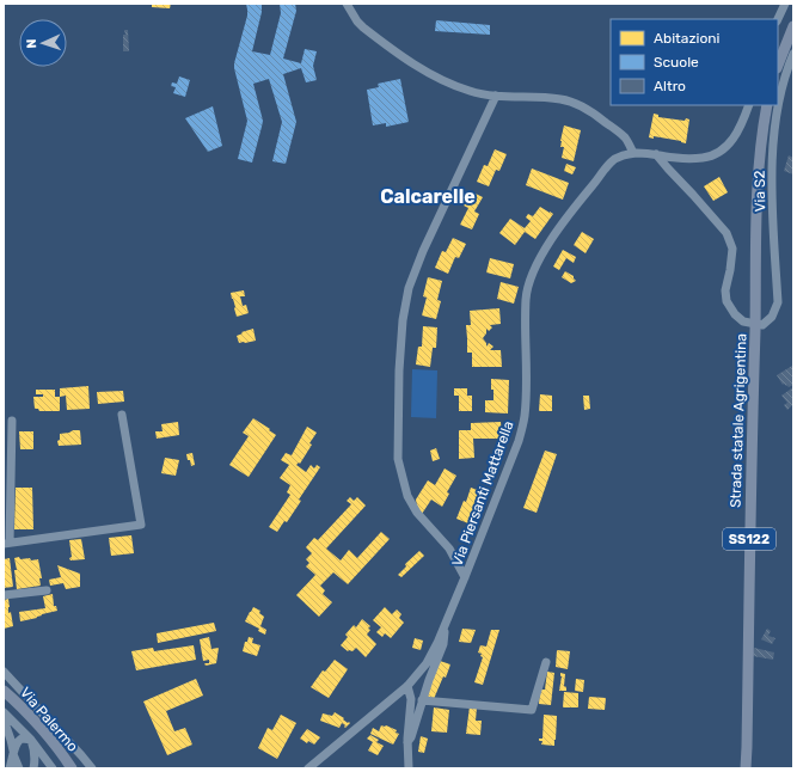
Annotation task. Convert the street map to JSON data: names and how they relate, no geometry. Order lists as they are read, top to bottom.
{
  "streets": {
    "main road": ["Strada statale Agrigentina", "SS122", "Via Palermo"],
    "street": ["Via S2", "Via Piersanti Mattarella"]
  },
  "crossings": [
    ["Via S2", "Via Piersanti Mattarella"]
  ],
  "districts": ["Calcarelle"],
  "legend": ["Abitazioni", "Scuole", "Altro"],
  "north": "left"
}
